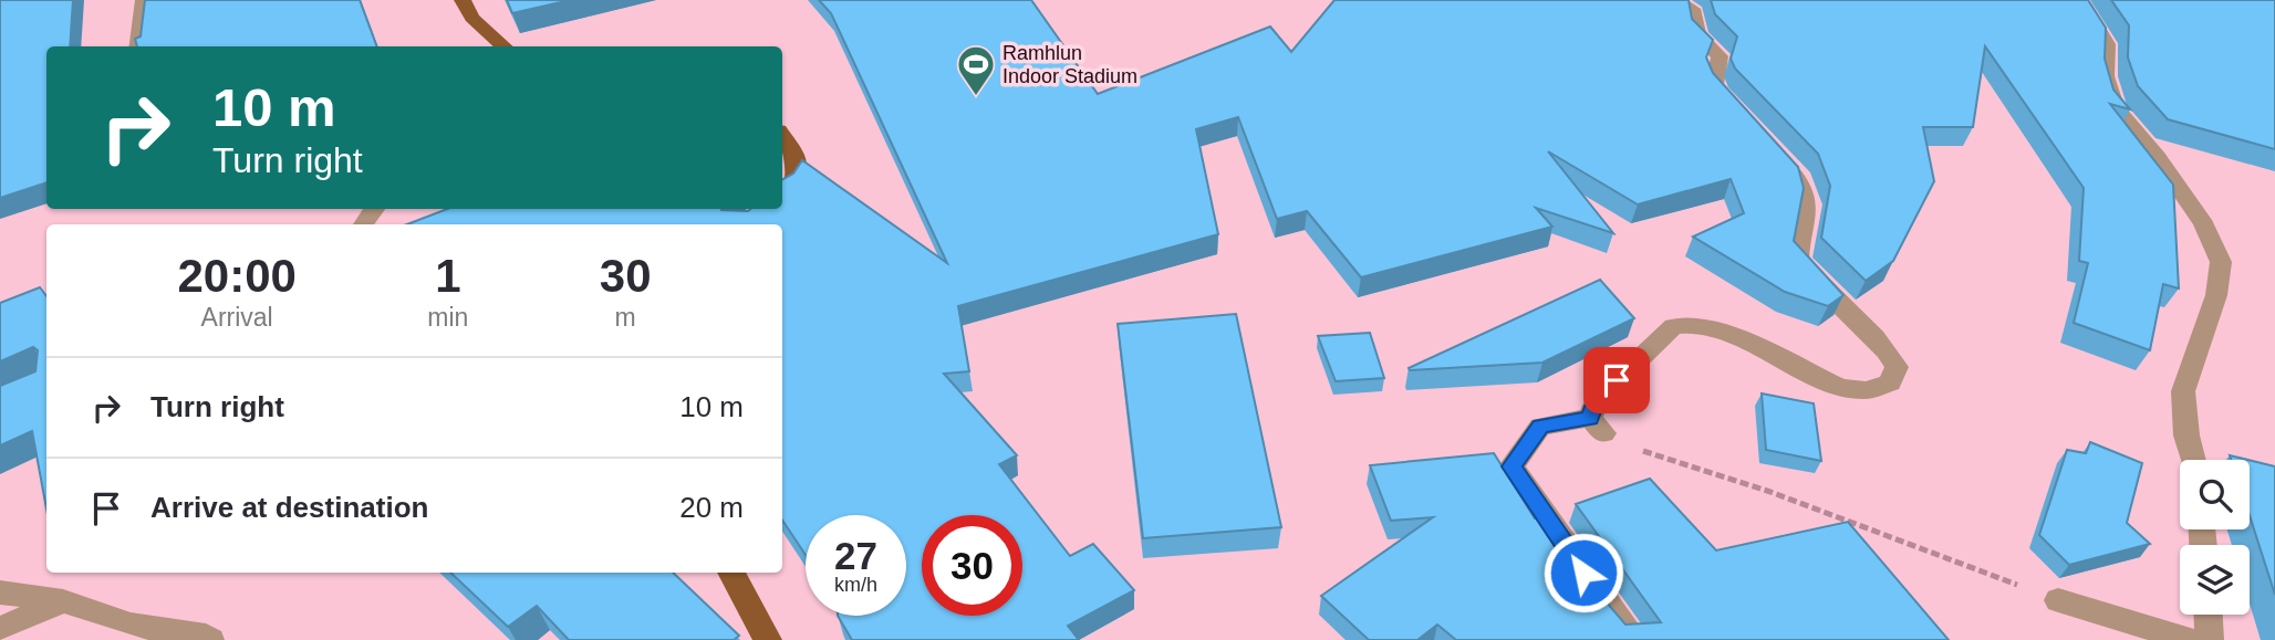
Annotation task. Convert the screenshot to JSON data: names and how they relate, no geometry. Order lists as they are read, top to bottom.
{
  "places": {
    "sports": ["Ramhlun Indoor Stadium"]
  },
  "page": {
    "turn": ["10 m", "Turn right"],
    "eta": [
      "20:00",
      "Arrival",
      "1",
      "min",
      "30",
      "m"
    ],
    "list": [
      {
        "name": "Turn right",
        "value": "10 m"
      },
      {
        "name": "Arrive at destination",
        "value": "20 m"
      }
    ],
    "speed": "27 km/h",
    "limit": "30"
  }
}
